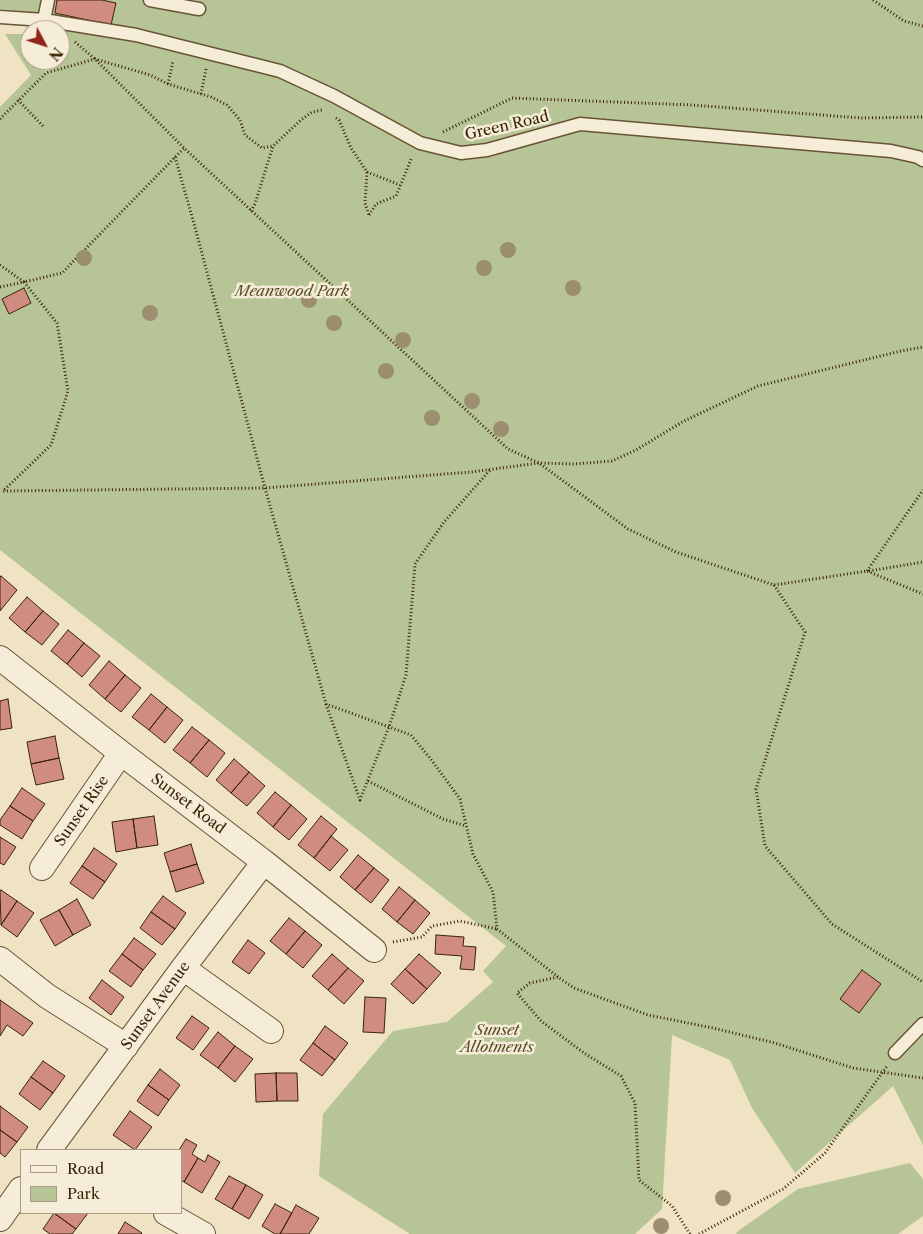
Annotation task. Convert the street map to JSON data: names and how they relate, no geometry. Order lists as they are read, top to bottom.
{
  "streets": {
    "street": ["Sunset Road", "Sunset Rise", "Sunset Avenue"],
    "lane": ["Green Road"]
  },
  "crossings": [
    ["Sunset Road", "Sunset Rise"],
    ["Sunset Road", "Sunset Avenue"]
  ],
  "parks": ["Meanwood Park", "Sunset Allotments"],
  "legend": ["Road", "Park"],
  "north": "bottom right"
}
